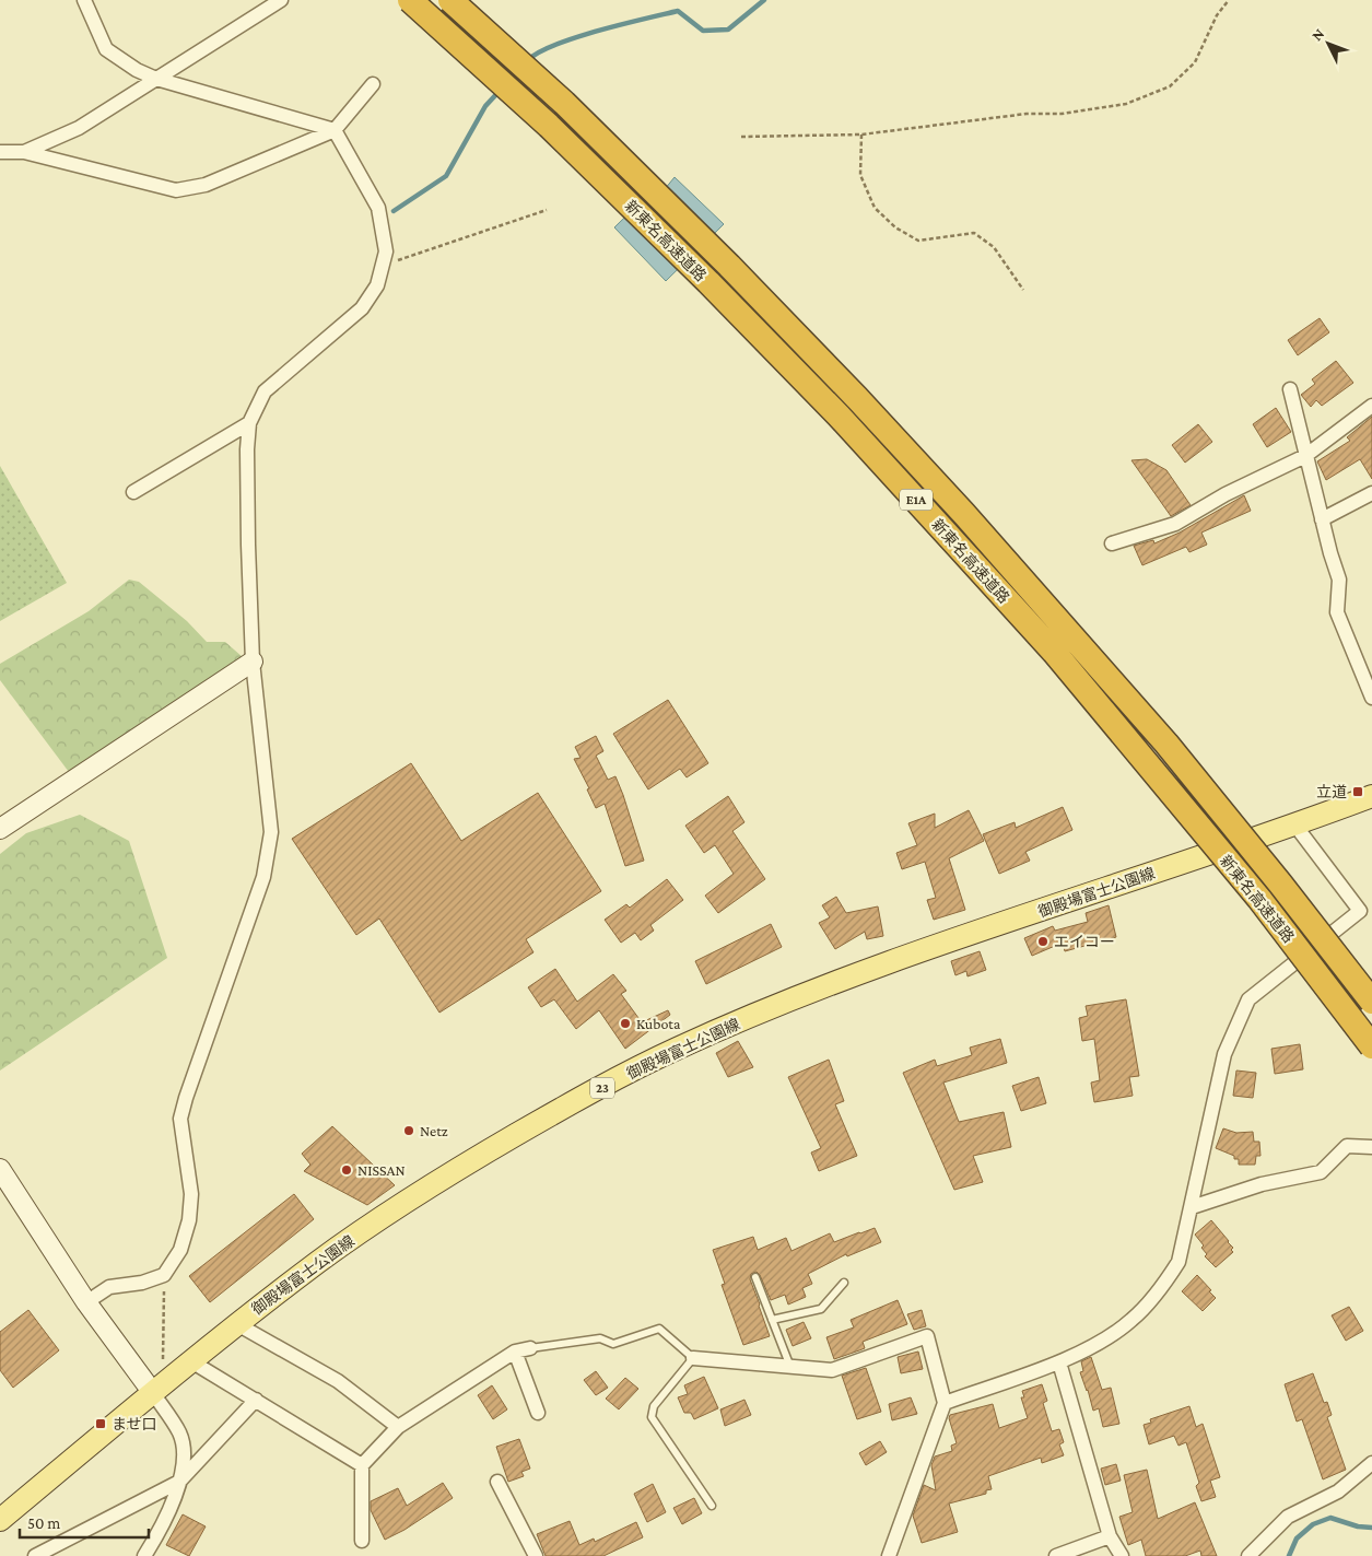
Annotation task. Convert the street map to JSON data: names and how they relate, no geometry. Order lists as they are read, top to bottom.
{
  "streets": {
    "highway": ["新東名高速道路", "E1A"],
    "main road": ["御殿場富士公園線", "23"]
  },
  "places": {
    "transit": ["立道", "ませ口"],
    "other": [
      "エイコー",
      "Kubota",
      "Netz",
      "NISSAN"
    ]
  },
  "scale_bar": "50 m",
  "north": "top left"
}
